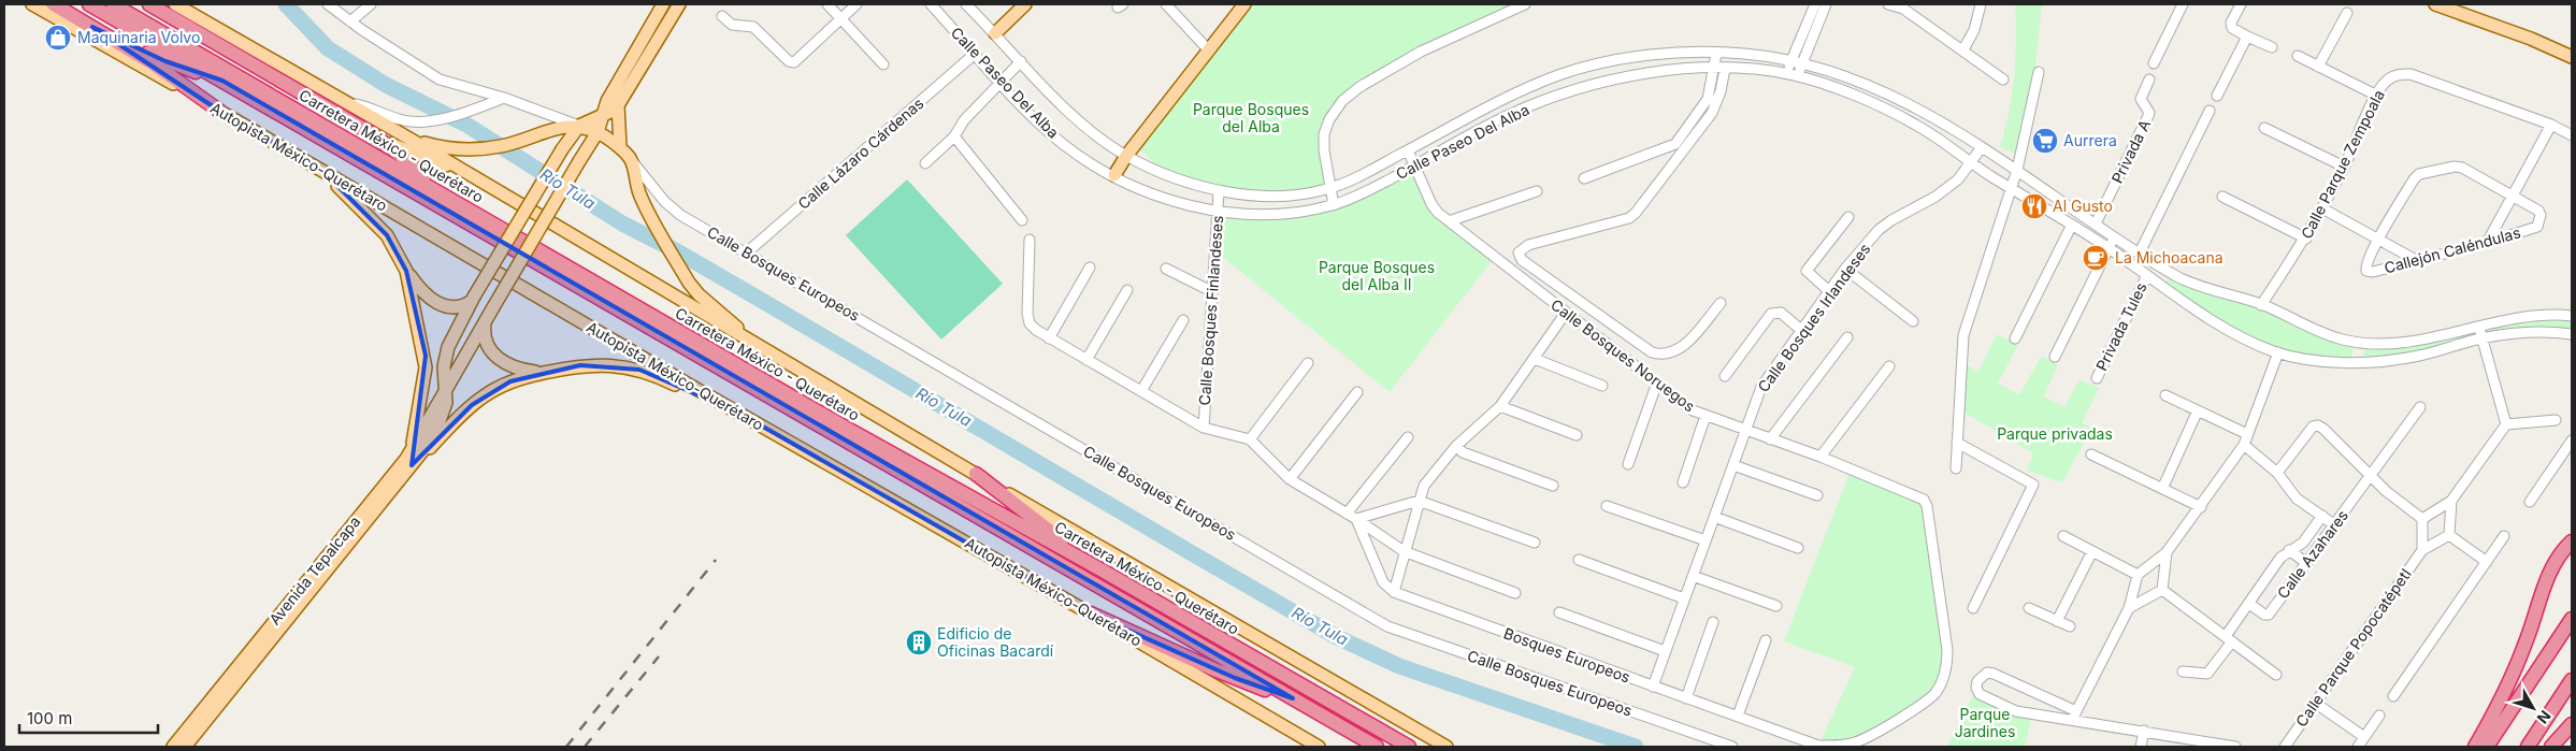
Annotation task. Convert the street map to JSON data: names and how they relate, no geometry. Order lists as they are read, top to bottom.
{
  "streets": {
    "highway": ["Carretera México - Querétaro"],
    "main road": ["Autopista México-Querétaro", "Avenida Tepalcapa"],
    "street": [
      "Calle Paseo Del Alba",
      "Privada A",
      "Calle Lázaro Cárdenas",
      "Calle Parque Zempoala",
      "Callejón Caléndulas",
      "Calle Bosques Europeos",
      "Calle Bosques Finlandeses",
      "Calle Bosques Irlandeses",
      "Privada Tules",
      "Calle Bosques Noruegos",
      "Calle Azahares",
      "Calle Parque Popocatépetl",
      "Bosques Europeos"
    ]
  },
  "crossings": [
    ["Calle Paseo Del Alba", "Privada A"],
    ["Calle Paseo Del Alba", "Calle Lázaro Cárdenas"],
    ["Calle Paseo Del Alba", "Calle Parque Zempoala"],
    ["Calle Paseo Del Alba", "Calle Bosques Finlandeses"],
    ["Calle Paseo Del Alba", "Calle Bosques Irlandeses"],
    ["Calle Paseo Del Alba", "Privada Tules"],
    ["Calle Paseo Del Alba", "Calle Bosques Noruegos"],
    ["Calle Lázaro Cárdenas", "Calle Bosques Europeos"],
    ["Calle Bosques Irlandeses", "Calle Bosques Noruegos"],
    ["Calle Bosques Irlandeses", "Bosques Europeos"],
    ["Calle Bosques Noruegos", "Bosques Europeos"]
  ],
  "water": ["Río Tula"],
  "parks": [
    "Parque Bosques del Alba",
    "Parque Bosques del Alba II",
    "Parque privadas",
    "Parque Jardines"
  ],
  "places": {
    "shop": ["Maquinaria Volvo"],
    "supermarket": ["Aurrera"],
    "restaurant": ["Al Gusto"],
    "cafe": ["La Michoacana"],
    "building": ["Edificio de Oficinas Bacardí"]
  },
  "scale_bar": "100 m",
  "north": "bottom right"
}
